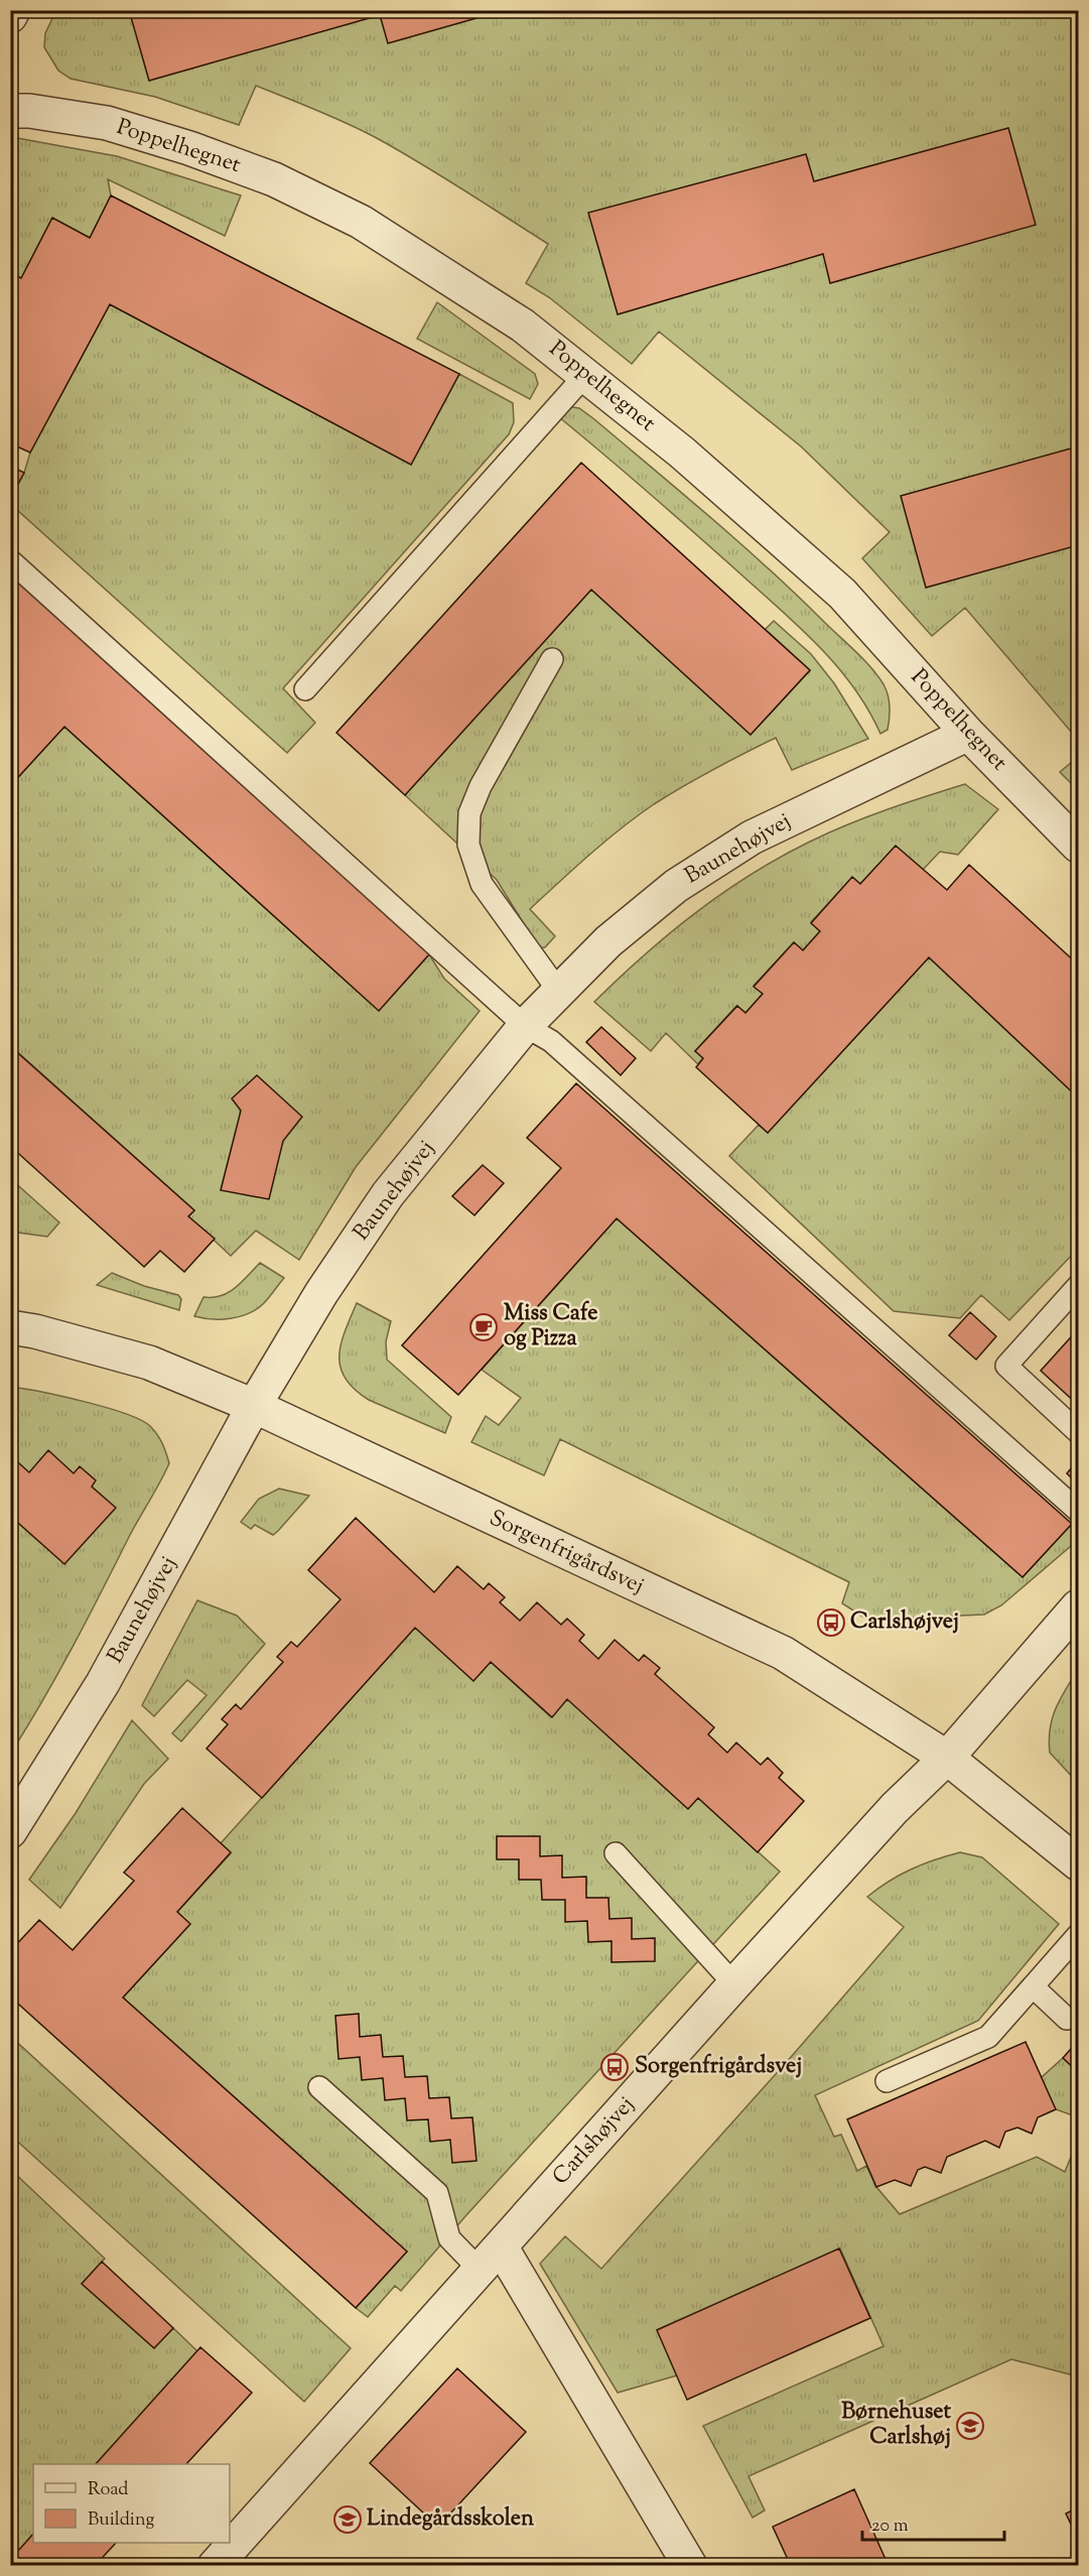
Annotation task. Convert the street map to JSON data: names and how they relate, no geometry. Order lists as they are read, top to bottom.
{
  "streets": {
    "street": [
      "Poppelhegnet",
      "Baunehøjvej",
      "Sorgenfrigårdsvej",
      "Carlshøjvej"
    ]
  },
  "crossings": [
    ["Poppelhegnet", "Baunehøjvej"],
    ["Baunehøjvej", "Sorgenfrigårdsvej"],
    ["Sorgenfrigårdsvej", "Carlshøjvej"]
  ],
  "places": {
    "cafe": ["Miss Cafe og Pizza"],
    "bus stop": ["Carlshøjvej", "Sorgenfrigårdsvej"],
    "school or university": ["Børnehuset Carlshøj", "Lindegårdsskolen"]
  },
  "legend": ["Road", "Building"],
  "scale_bar": "20 m"
}
